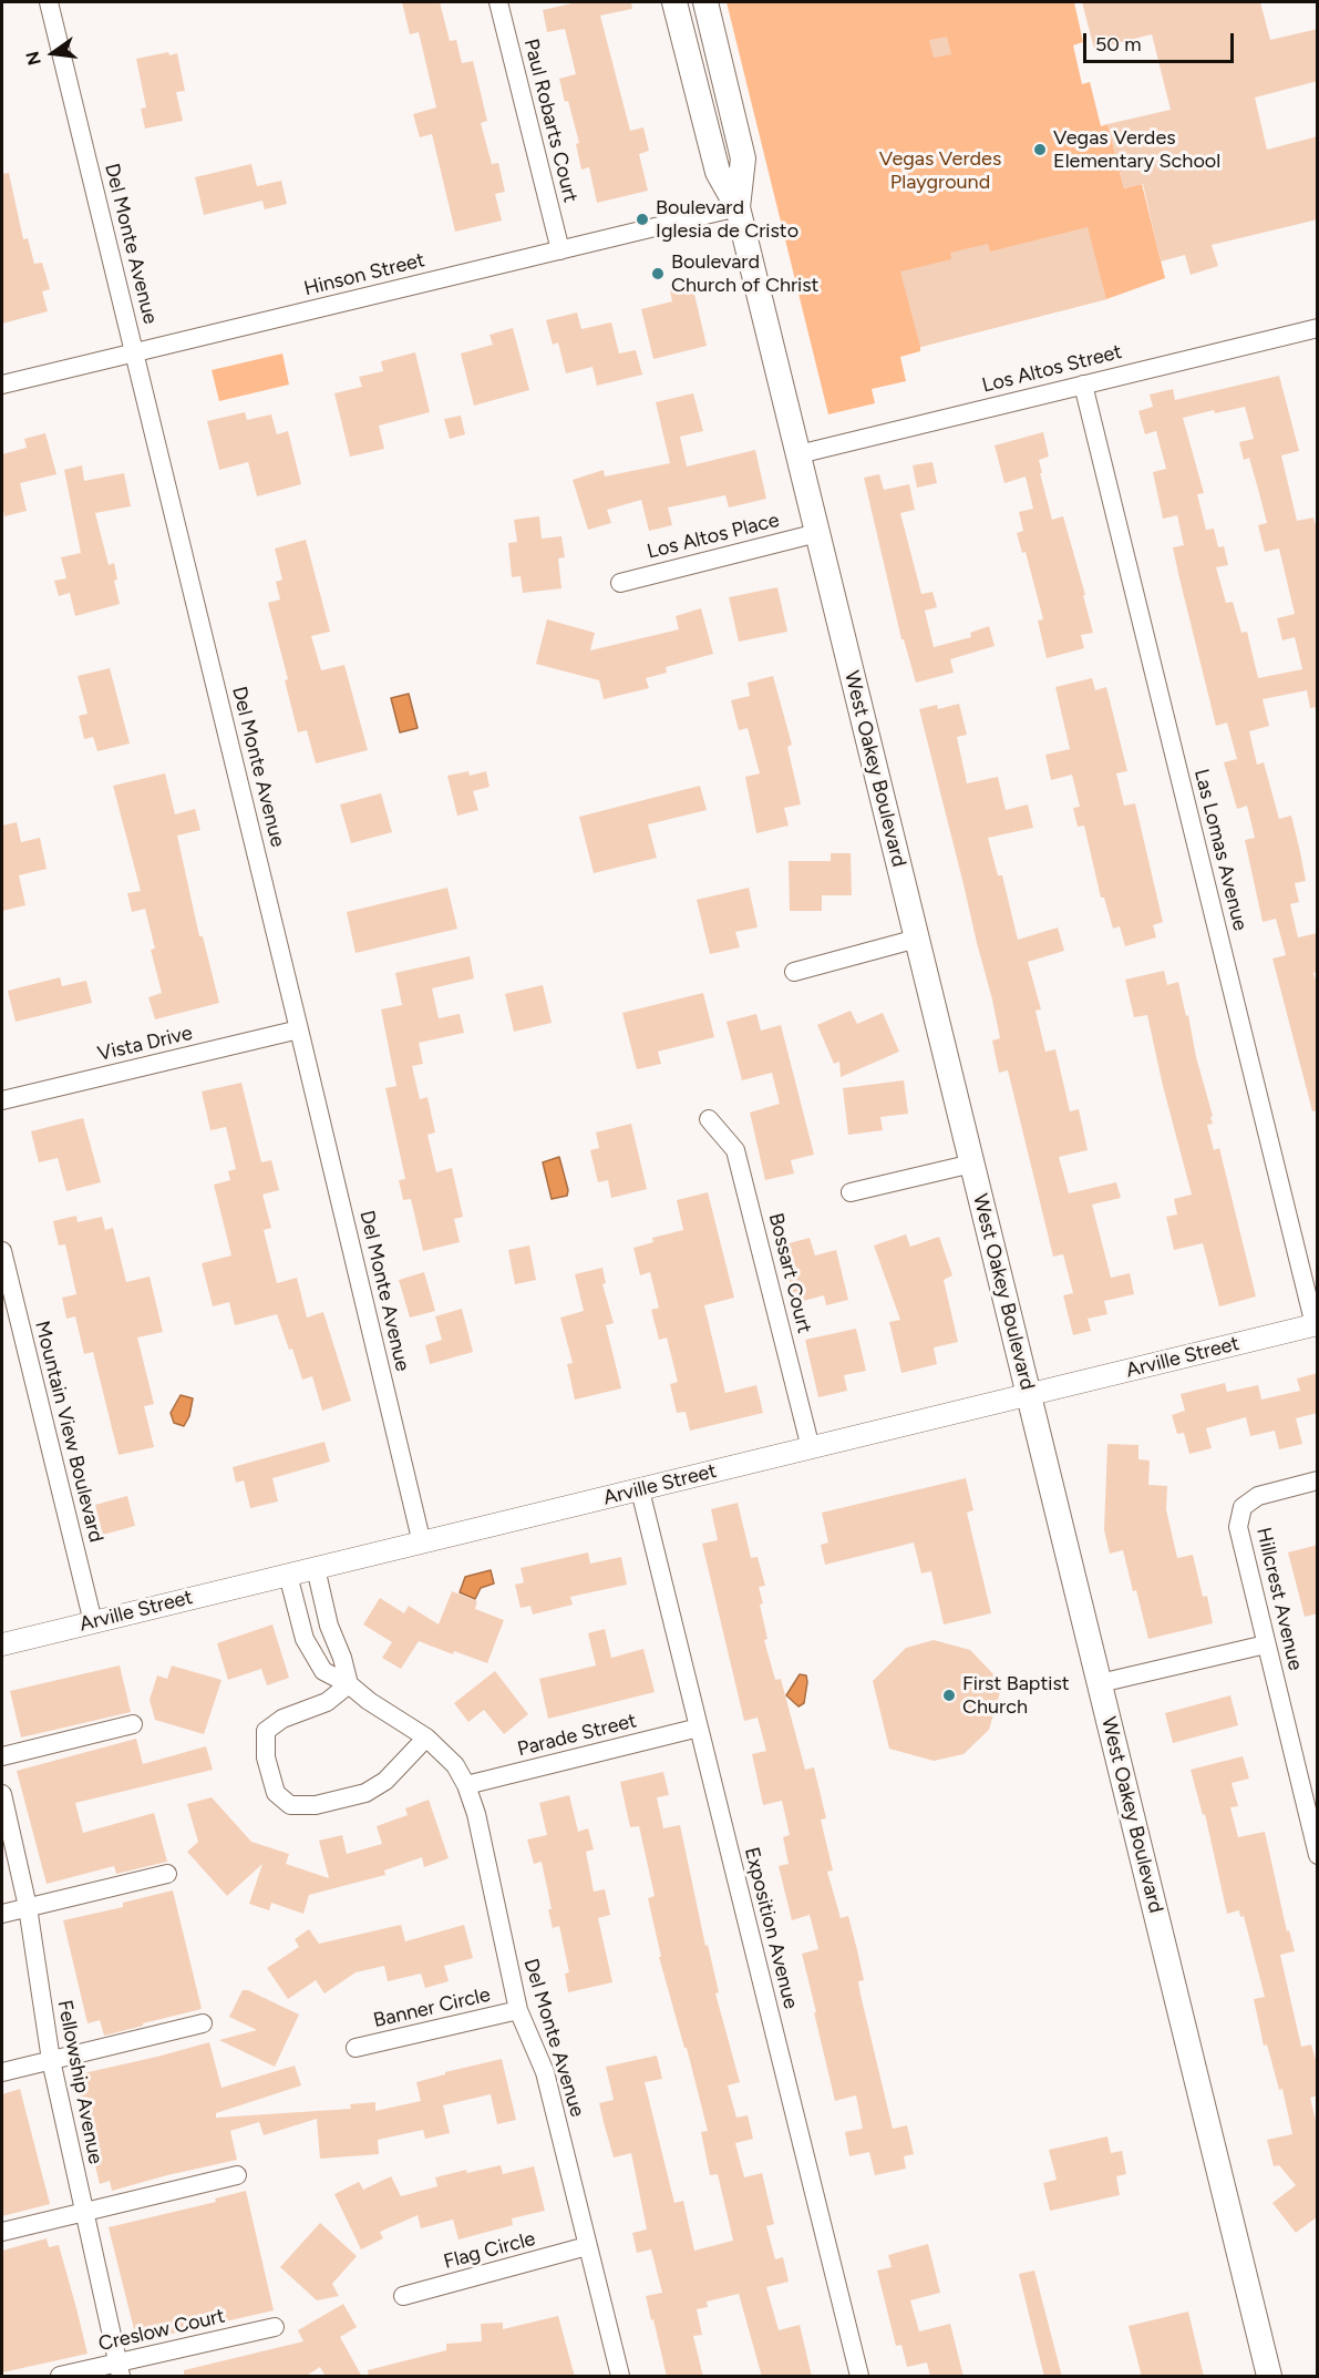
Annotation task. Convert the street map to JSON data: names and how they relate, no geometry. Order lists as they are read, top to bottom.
{
  "streets": {
    "main road": ["West Oakey Boulevard"],
    "street": [
      "Paul Robarts Court",
      "Del Monte Avenue",
      "Hinson Street",
      "Los Altos Street",
      "Los Altos Place",
      "Las Lomas Avenue",
      "Vista Drive",
      "Bossart Court",
      "Arville Street",
      "Mountain View Boulevard",
      "Hillcrest Avenue",
      "Parade Street",
      "Exposition Avenue",
      "Banner Circle",
      "Fellowship Avenue",
      "Flag Circle",
      "Creslow Court"
    ]
  },
  "crossings": [
    ["Paul Robarts Court", "Hinson Street"],
    ["Del Monte Avenue", "Hinson Street"],
    ["Del Monte Avenue", "Vista Drive"],
    ["Del Monte Avenue", "Arville Street"],
    ["Del Monte Avenue", "Parade Street"],
    ["Del Monte Avenue", "Banner Circle"],
    ["Del Monte Avenue", "Flag Circle"],
    ["Hinson Street", "West Oakey Boulevard"],
    ["Los Altos Street", "West Oakey Boulevard"],
    ["Los Altos Street", "Las Lomas Avenue"],
    ["Los Altos Place", "West Oakey Boulevard"],
    ["West Oakey Boulevard", "Arville Street"],
    ["Las Lomas Avenue", "Arville Street"],
    ["Bossart Court", "Arville Street"],
    ["Arville Street", "Mountain View Boulevard"],
    ["Arville Street", "Exposition Avenue"],
    ["Parade Street", "Exposition Avenue"],
    ["Fellowship Avenue", "Creslow Court"]
  ],
  "parks": ["Vegas Verdes Playground"],
  "places": [
    "Vegas Verdes Elementary School",
    "Boulevard Iglesia de Cristo",
    "Boulevard Church of Christ",
    "First Baptist Church"
  ],
  "scale_bar": "50 m",
  "north": "left"
}
